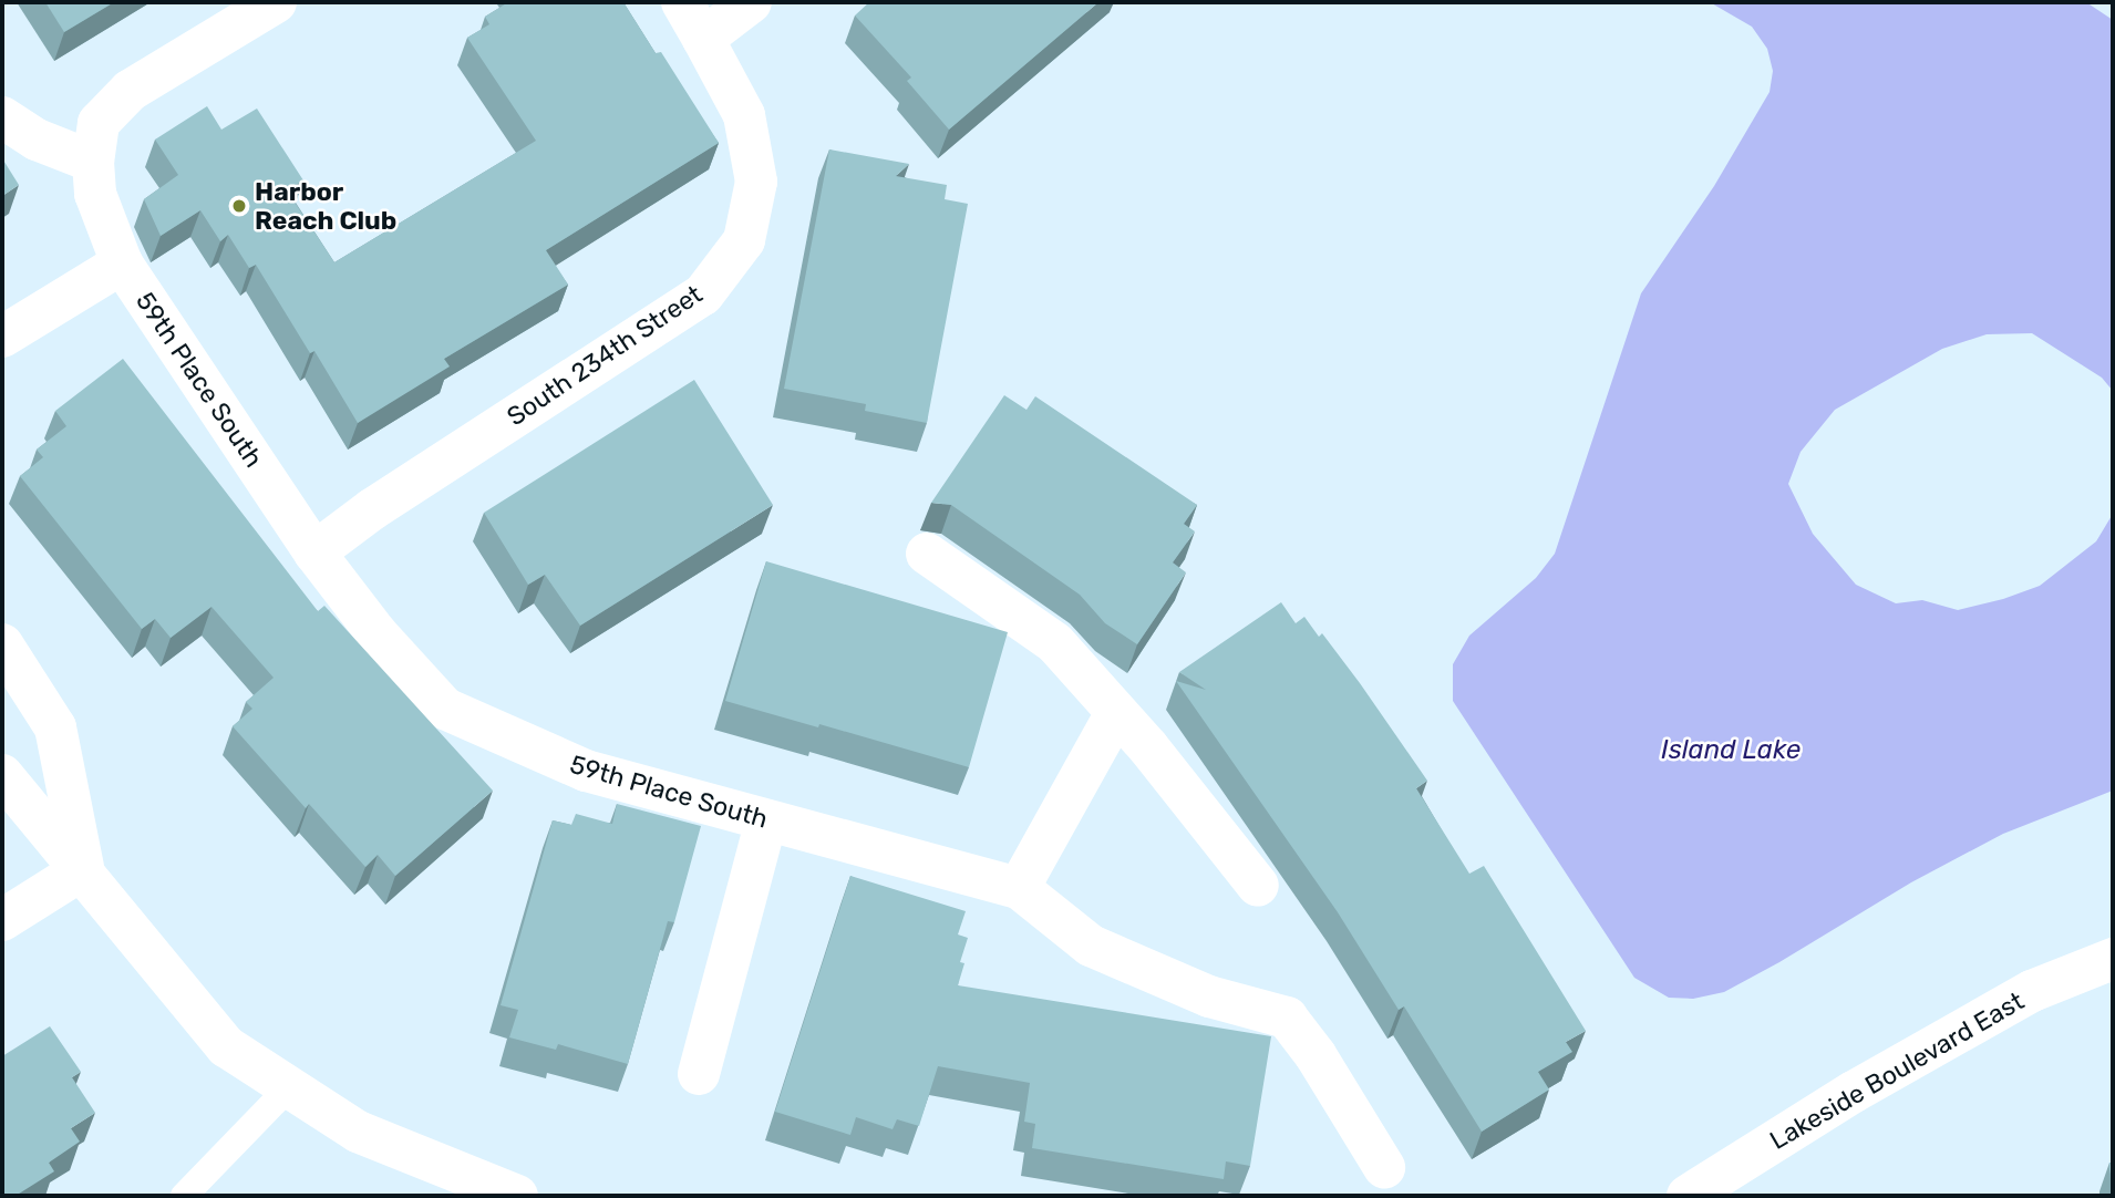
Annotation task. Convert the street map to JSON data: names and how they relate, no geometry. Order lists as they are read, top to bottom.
{
  "streets": {
    "street": ["South 234th Street", "59th Place South", "Lakeside Boulevard East"]
  },
  "crossings": [
    ["South 234th Street", "59th Place South"]
  ],
  "water": ["Island Lake"],
  "places": ["Harbor Reach Club"]
}
